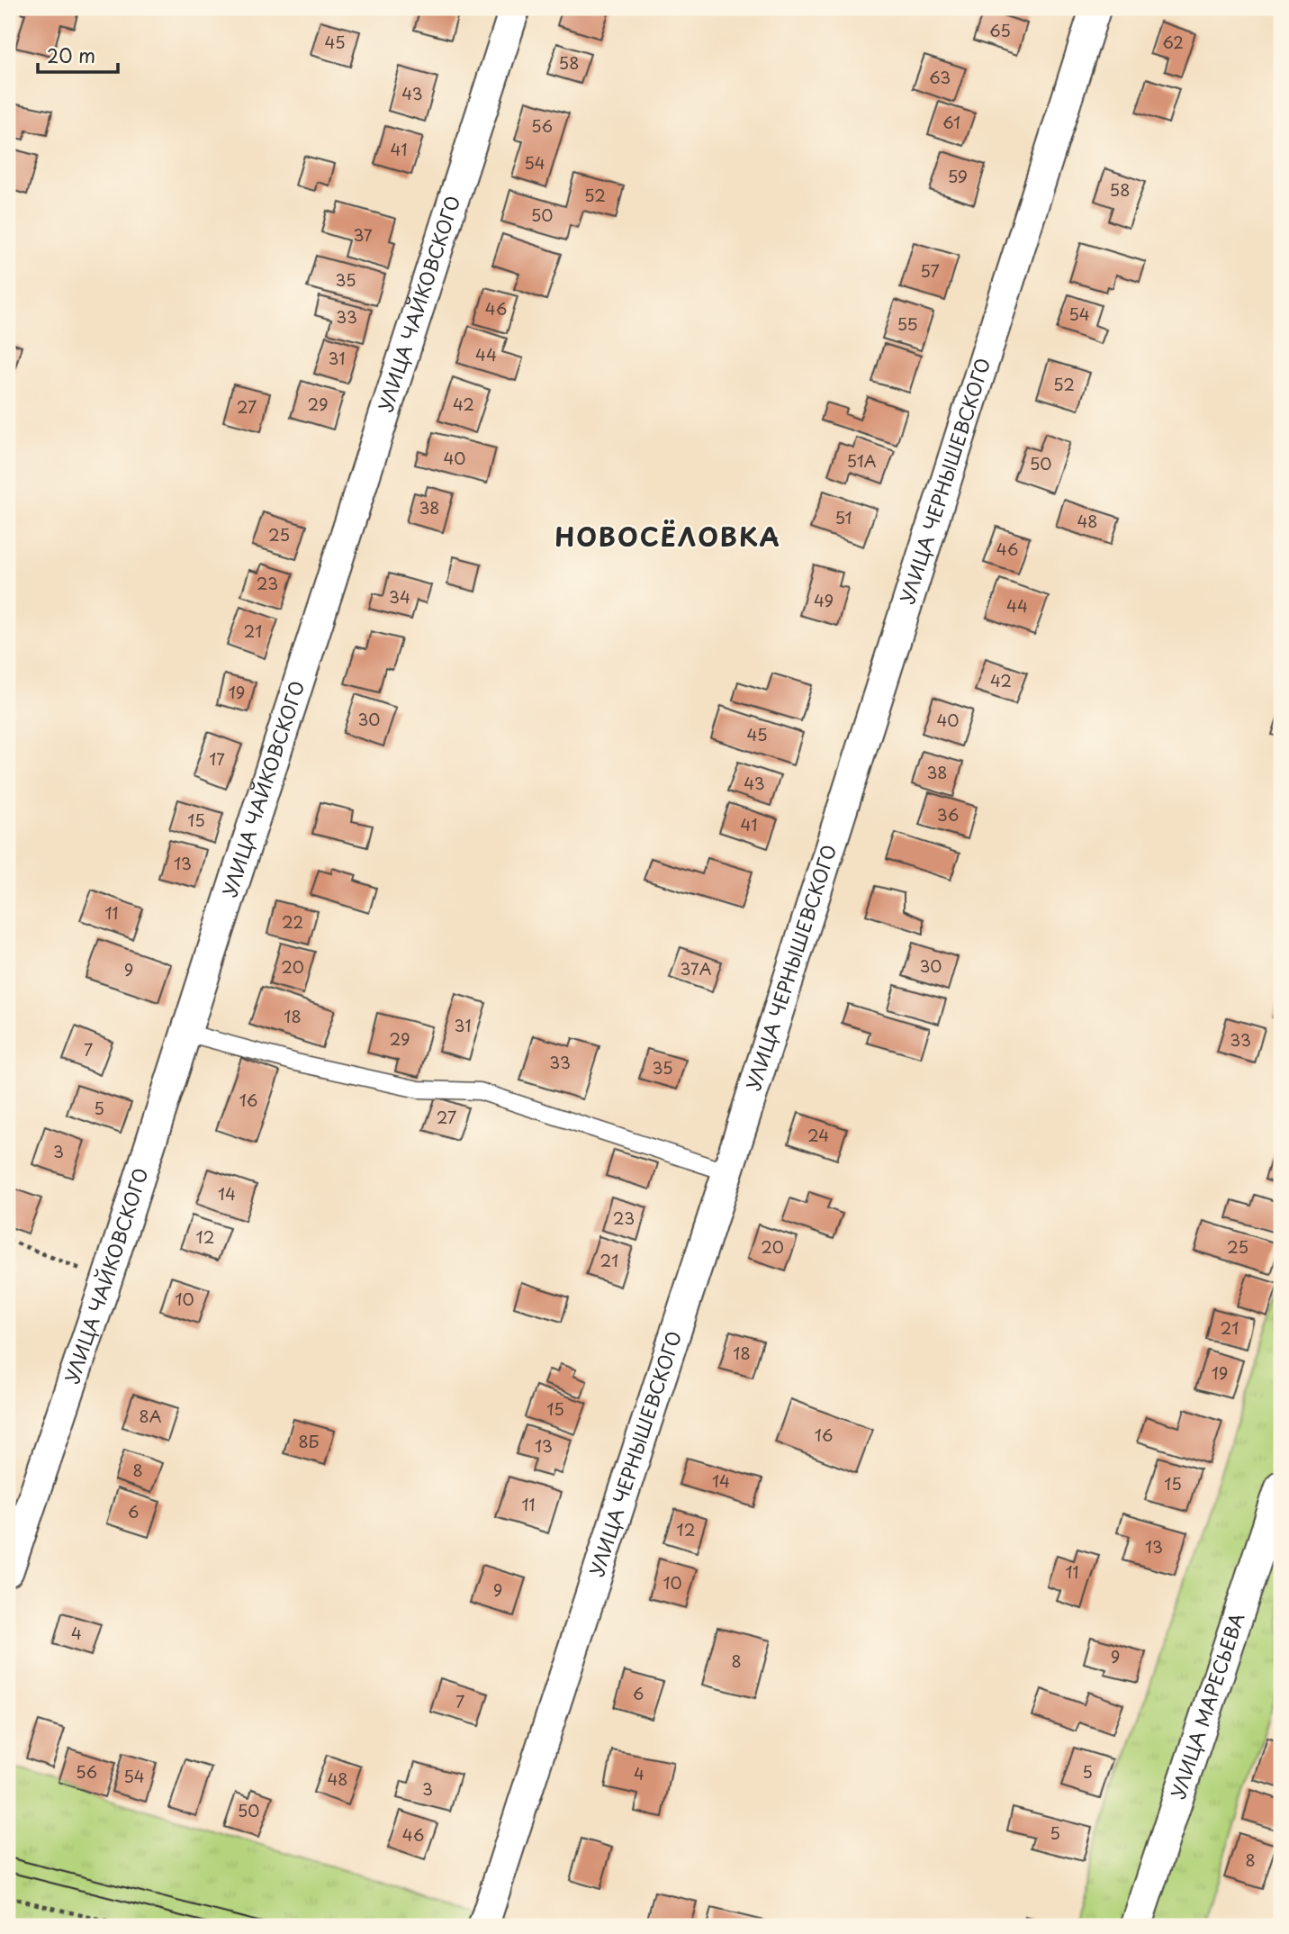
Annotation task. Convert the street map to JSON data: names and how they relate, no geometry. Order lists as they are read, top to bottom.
{
  "streets": {
    "street": ["УЛИЦА ЧАЙКОВСКОГО", "УЛИЦА ЧЕРНЫШЕВСКОГО", "УЛИЦА МАРЕСЬЕВА"]
  },
  "districts": ["НОВОСЁЛОВКА"],
  "house_numbers": [
    "65",
    "45",
    "62",
    "58",
    "63",
    "43",
    "61",
    "56",
    "41",
    "54",
    "59",
    "58",
    "52",
    "50",
    "37",
    "57",
    "35",
    "46",
    "54",
    "33",
    "55",
    "44",
    "31",
    "52",
    "29",
    "42",
    "27",
    "40",
    "51А",
    "50",
    "38",
    "51",
    "48",
    "25",
    "46",
    "23",
    "34",
    "49",
    "44",
    "21",
    "42",
    "19",
    "30",
    "40",
    "45",
    "17",
    "38",
    "43",
    "36",
    "15",
    "41",
    "13",
    "11",
    "22",
    "30",
    "20",
    "37А",
    "9",
    "18",
    "31",
    "29",
    "33",
    "7",
    "33",
    "35",
    "16",
    "5",
    "27",
    "24",
    "3",
    "14",
    "23",
    "12",
    "20",
    "25",
    "21",
    "10",
    "21",
    "18",
    "19",
    "15",
    "8А",
    "16",
    "8Б",
    "13",
    "8",
    "14",
    "15",
    "11",
    "6",
    "12",
    "13",
    "11",
    "10",
    "9",
    "4",
    "9",
    "8",
    "6",
    "7",
    "56",
    "5",
    "4",
    "54",
    "48",
    "3",
    "50",
    "5",
    "46",
    "8"
  ],
  "scale_bar": "20 m"
}
